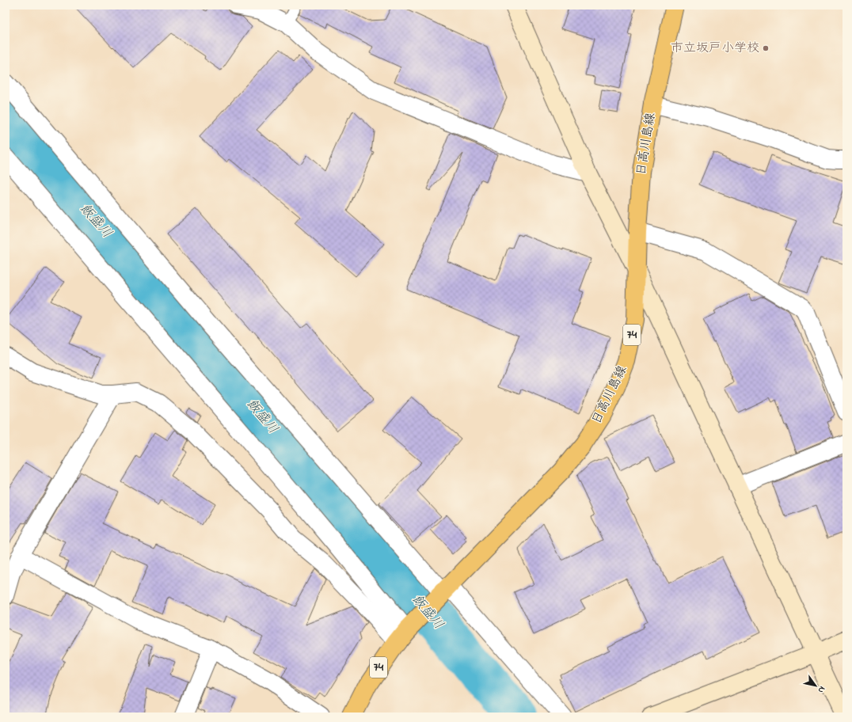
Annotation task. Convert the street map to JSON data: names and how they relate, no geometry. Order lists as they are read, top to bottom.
{
  "streets": {
    "main road": ["日高川島線", "74"]
  },
  "crossings": [
    ["日高川島線", "74"]
  ],
  "water": ["飯盛川"],
  "places": ["市立坂戸小学校"],
  "north": "bottom right"
}
